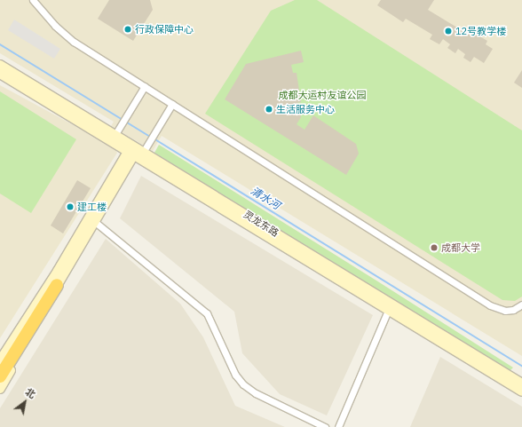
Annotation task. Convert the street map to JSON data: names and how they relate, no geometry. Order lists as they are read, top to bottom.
{
  "streets": {
    "main road": ["灵龙东路"]
  },
  "water": ["清水河"],
  "parks": ["成都大运村友谊公园"],
  "places": [
    "行政保障中心",
    "12号教学楼",
    "生活服务中心",
    "建工楼",
    "成都大学"
  ],
  "north": "top right"
}
